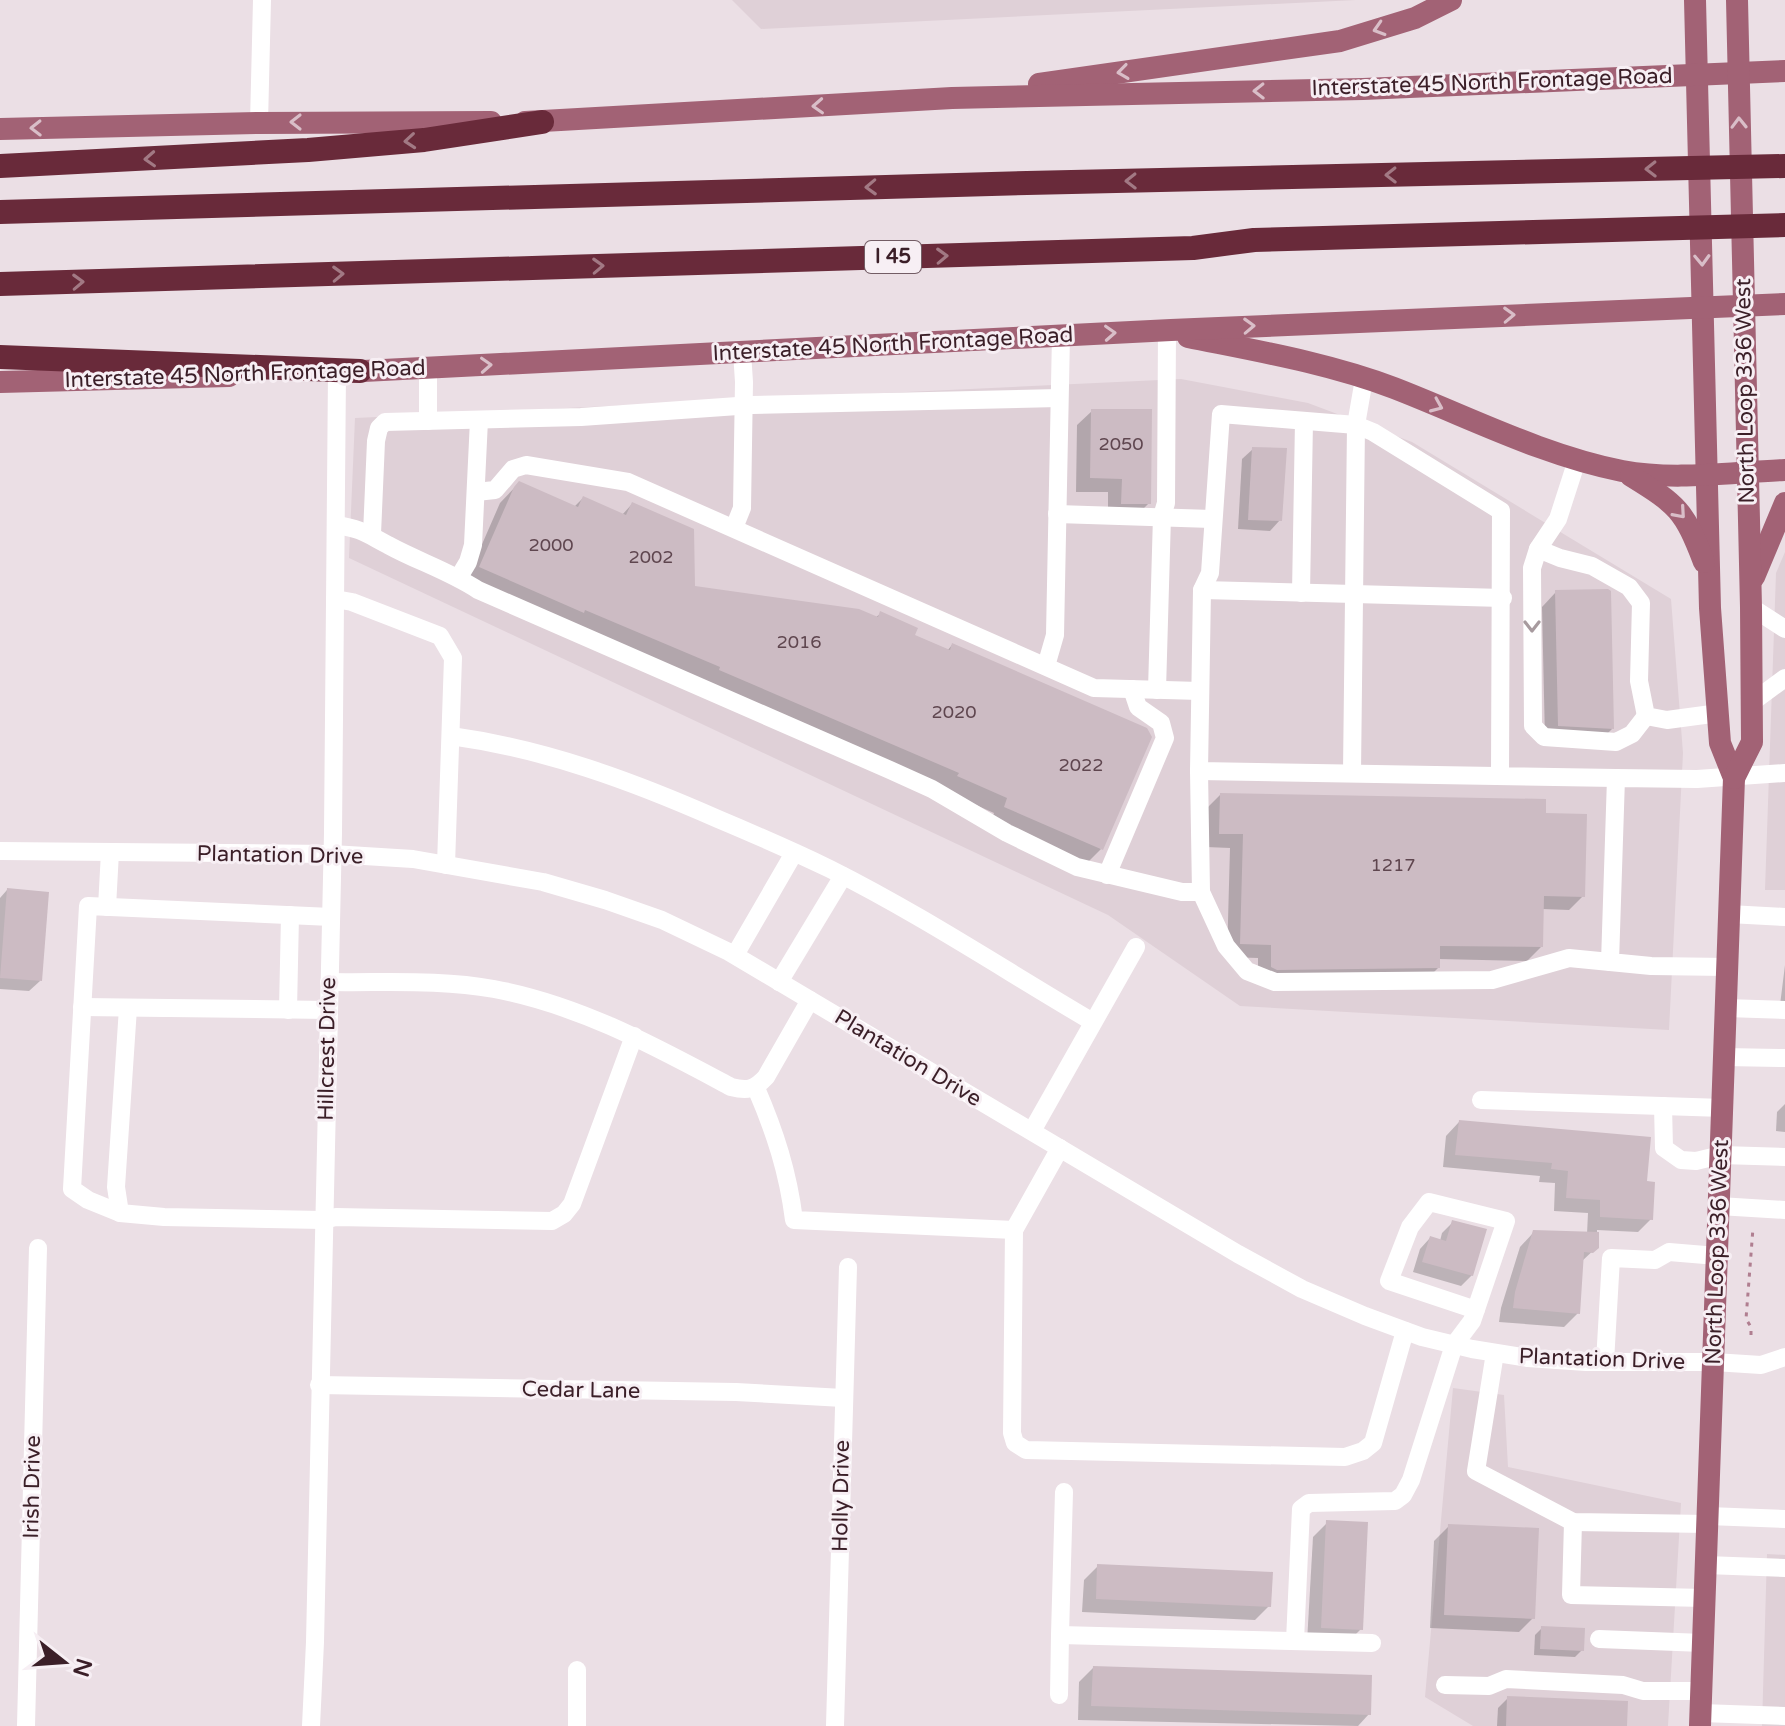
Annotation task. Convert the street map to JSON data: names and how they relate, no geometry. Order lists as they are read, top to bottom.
{
  "streets": {
    "highway": ["I 45"],
    "main road": ["Interstate 45 North Frontage Road", "North Loop 336 West"],
    "street": [
      "Plantation Drive",
      "Hillcrest Drive",
      "Cedar Lane",
      "Irish Drive",
      "Holly Drive"
    ]
  },
  "crossings": [
    ["Interstate 45 North Frontage Road", "Hillcrest Drive"],
    ["North Loop 336 West", "Plantation Drive"],
    ["Plantation Drive", "Hillcrest Drive"],
    ["Hillcrest Drive", "Cedar Lane"],
    ["Cedar Lane", "Holly Drive"]
  ],
  "house_numbers": [
    "2050",
    "2000",
    "2002",
    "2016",
    "2020",
    "2022",
    "1217"
  ],
  "north": "right"
}
